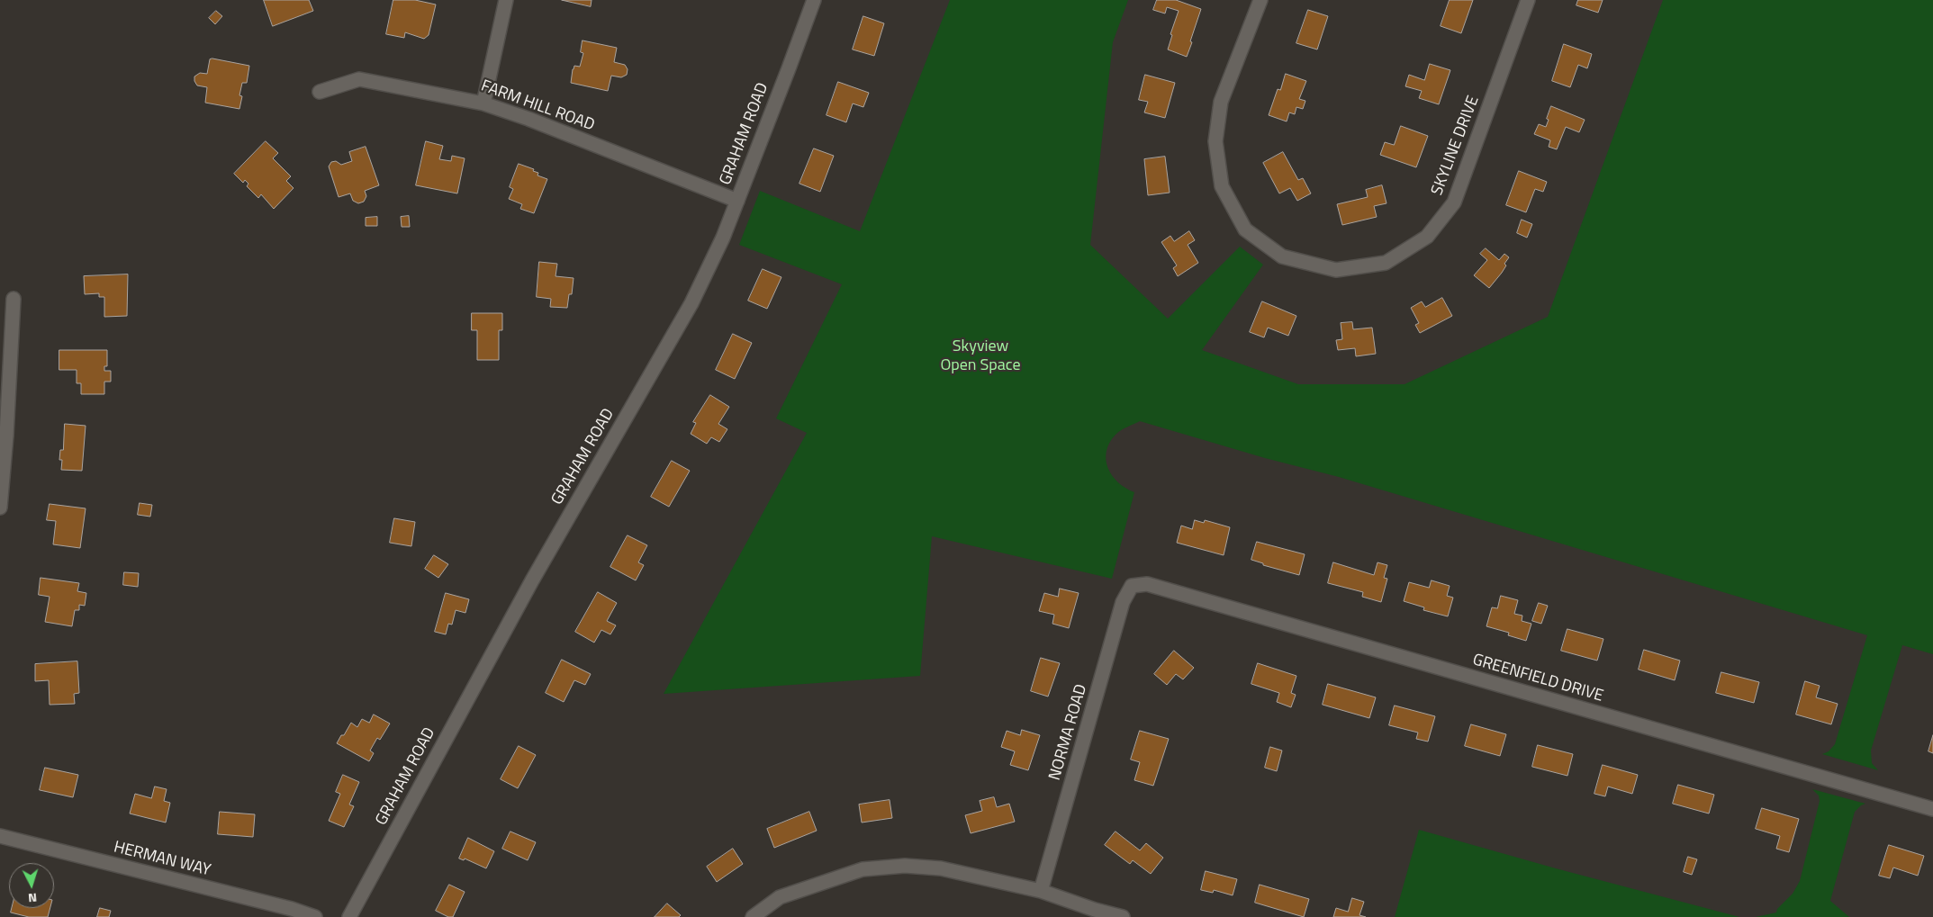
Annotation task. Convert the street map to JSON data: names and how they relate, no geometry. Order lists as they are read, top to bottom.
{
  "streets": {
    "street": [
      "FARM HILL ROAD",
      "GRAHAM ROAD",
      "SKYLINE DRIVE",
      "GREENFIELD DRIVE",
      "NORMA ROAD",
      "HERMAN WAY"
    ]
  },
  "crossings": [
    ["FARM HILL ROAD", "GRAHAM ROAD"],
    ["GREENFIELD DRIVE", "NORMA ROAD"]
  ],
  "parks": ["Skyview Open Space"],
  "north": "bottom"
}
